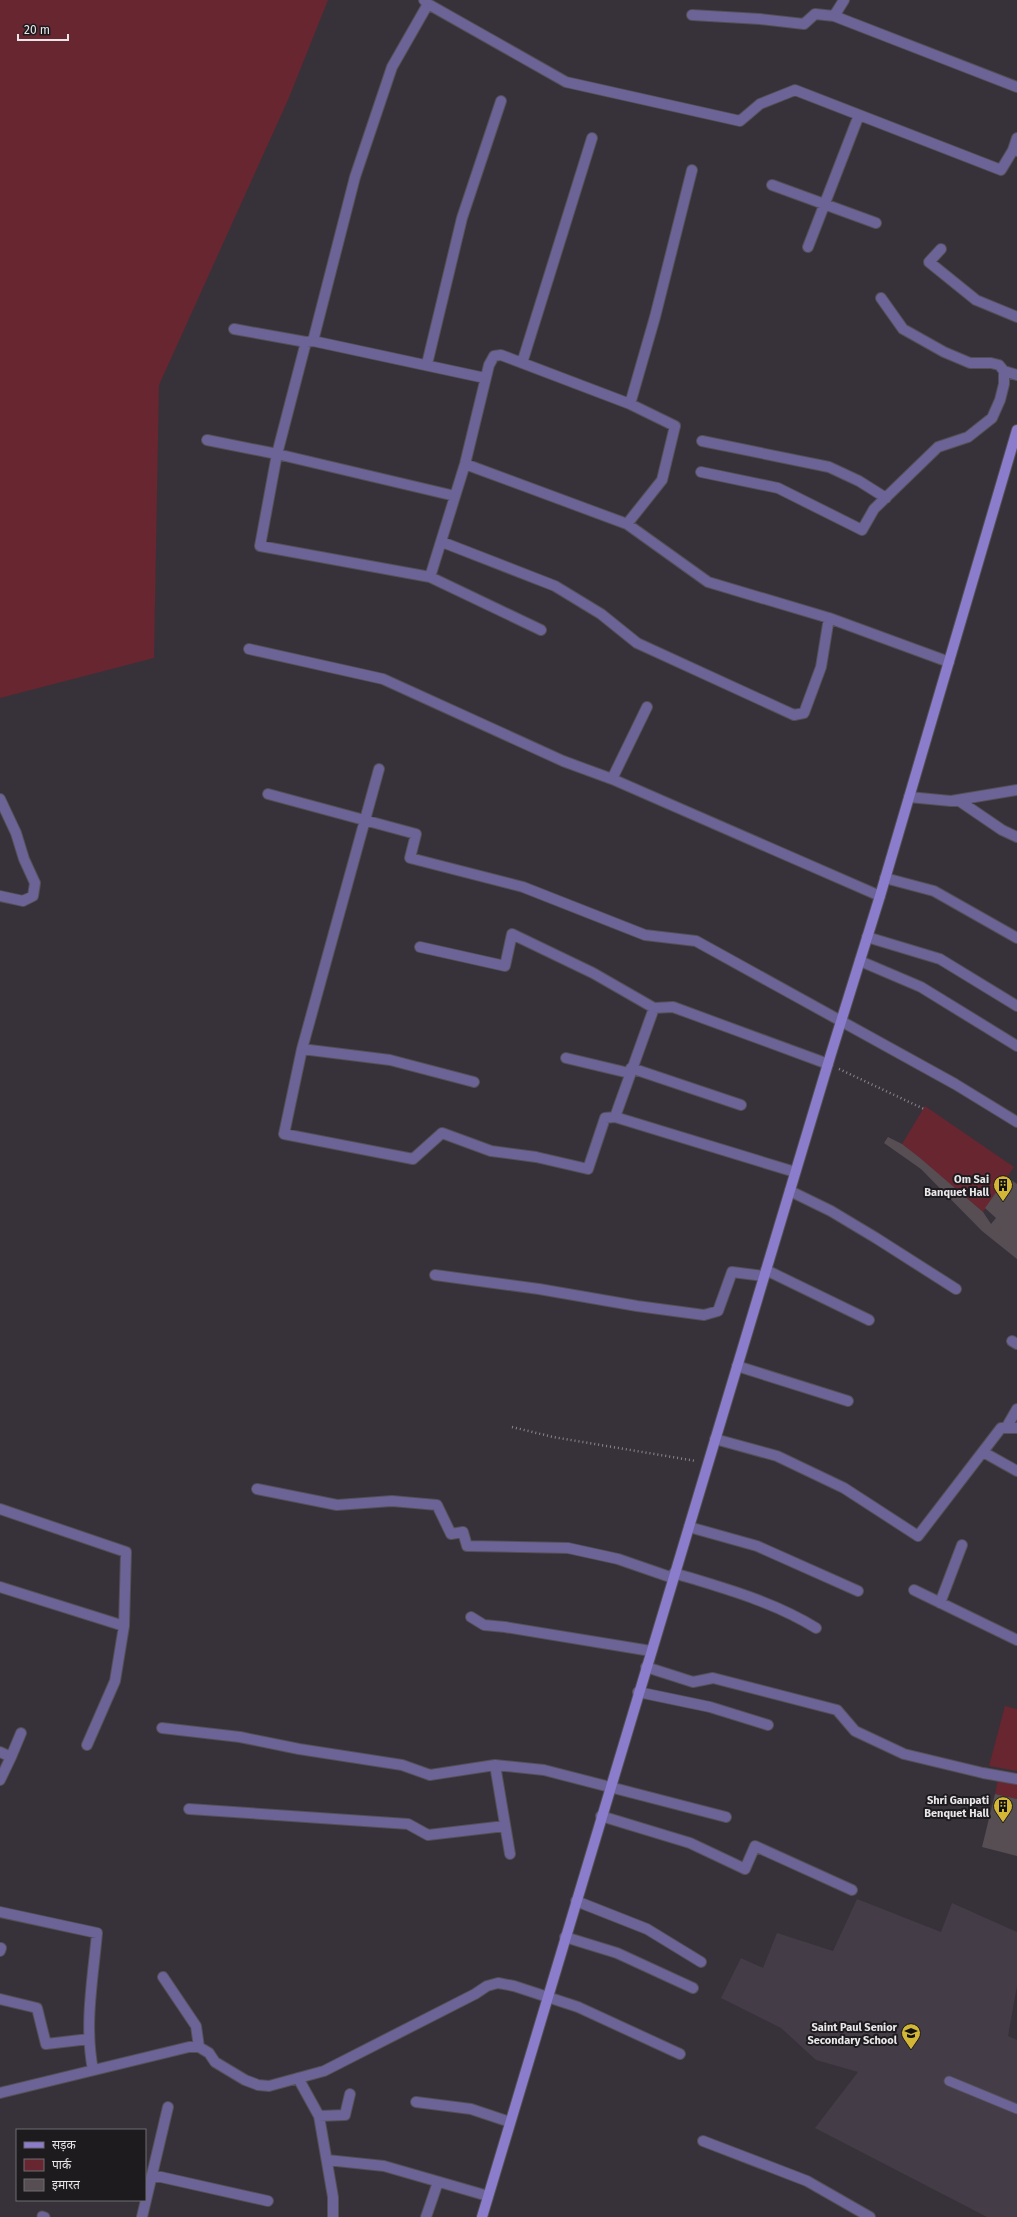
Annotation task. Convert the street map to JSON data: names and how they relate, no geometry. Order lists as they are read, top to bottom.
{
  "places": {
    "building": ["Om Sai Banquet Hall", "Shri Ganpati Benquet Hall"],
    "school or university": ["Saint Paul Senior Secondary School"]
  },
  "legend": ["सड़क", "पार्क", "इमारत"],
  "scale_bar": "20 m"
}
